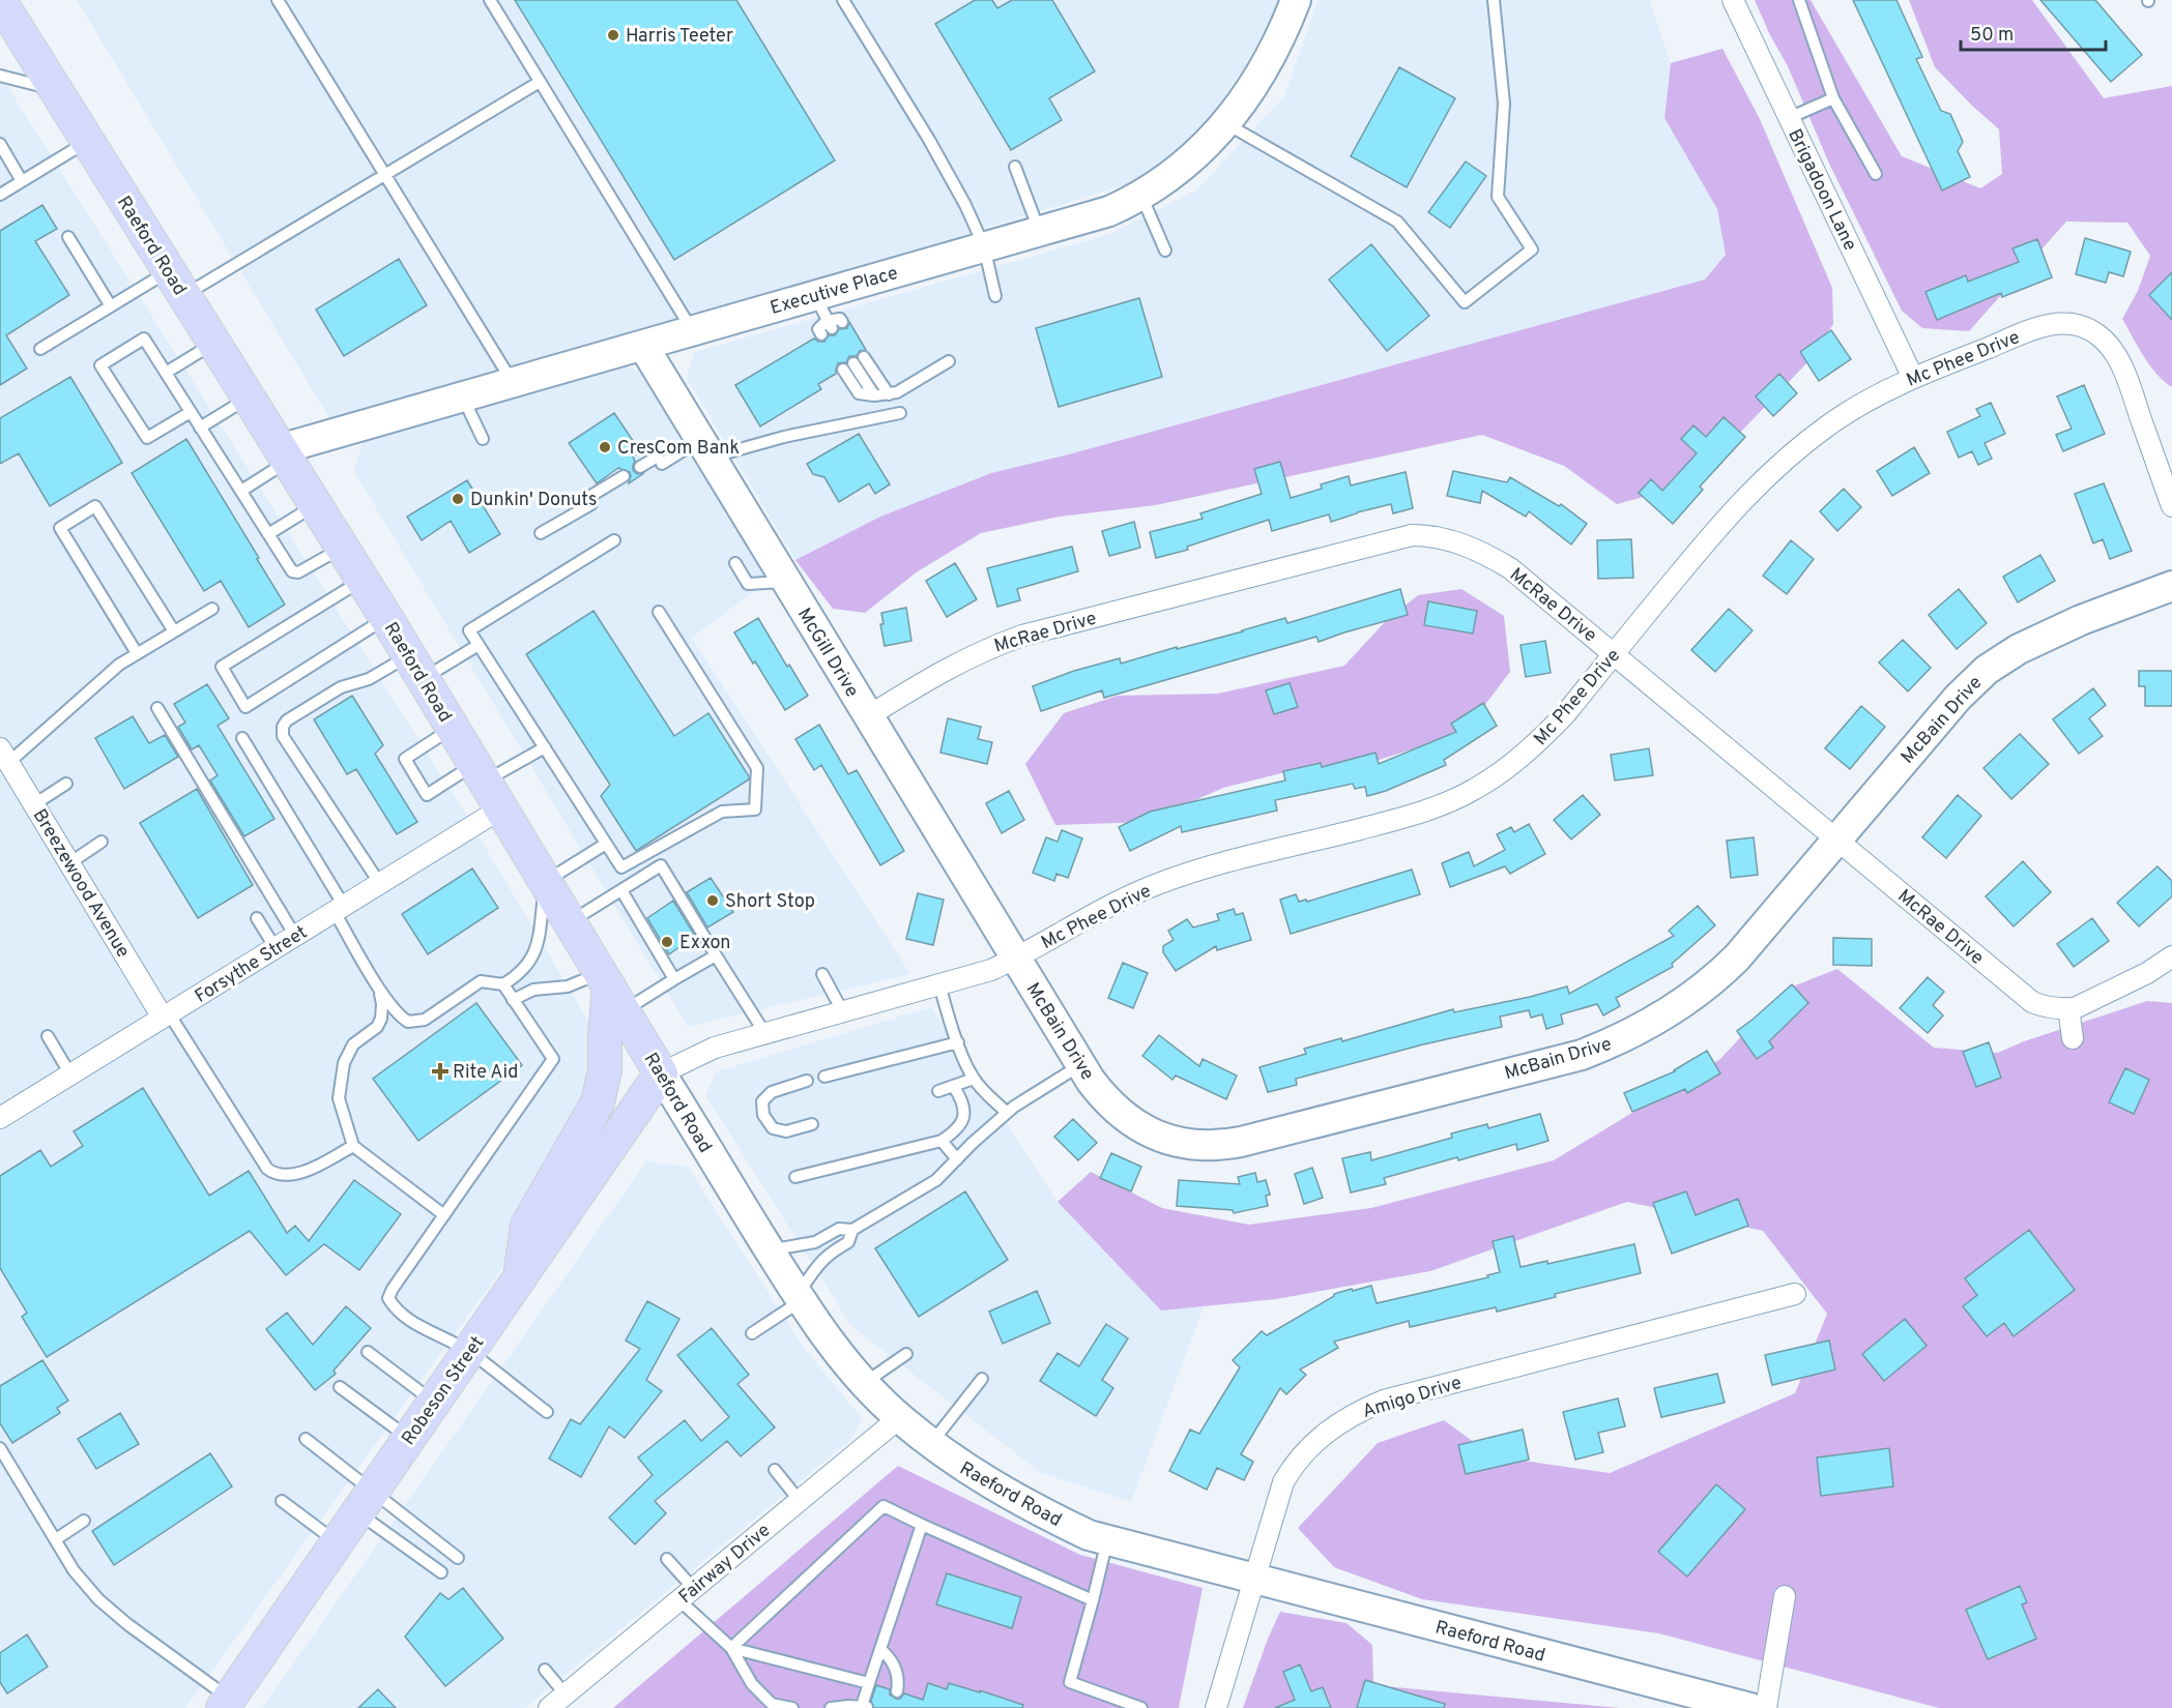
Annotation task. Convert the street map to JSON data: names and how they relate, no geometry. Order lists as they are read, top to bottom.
{
  "streets": {
    "main road": ["Raeford Road", "Robeson Street"],
    "street": [
      "Brigadoon Lane",
      "Executive Place",
      "Mc Phee Drive",
      "McRae Drive",
      "McGill Drive",
      "McBain Drive",
      "Breezewood Avenue",
      "Forsythe Street",
      "Amigo Drive",
      "Fairway Drive"
    ]
  },
  "crossings": [
    ["Brigadoon Lane", "Mc Phee Drive"],
    ["Raeford Road", "Executive Place"],
    ["Raeford Road", "Mc Phee Drive"],
    ["Raeford Road", "Forsythe Street"],
    ["Raeford Road", "Robeson Street"],
    ["Raeford Road", "Amigo Drive"],
    ["Raeford Road", "Fairway Drive"],
    ["Executive Place", "McGill Drive"],
    ["Mc Phee Drive", "McRae Drive"],
    ["Mc Phee Drive", "McGill Drive"],
    ["Mc Phee Drive", "McBain Drive"],
    ["Mc Phee Drive", "Robeson Street"],
    ["McRae Drive", "McGill Drive"],
    ["McRae Drive", "McBain Drive"],
    ["McGill Drive", "McBain Drive"],
    ["Breezewood Avenue", "Forsythe Street"]
  ],
  "places": {
    "other": [
      "Harris Teeter",
      "CresCom Bank",
      "Dunkin' Donuts",
      "Short Stop",
      "Exxon"
    ],
    "health": ["Rite Aid"]
  },
  "scale_bar": "50 m"
}
